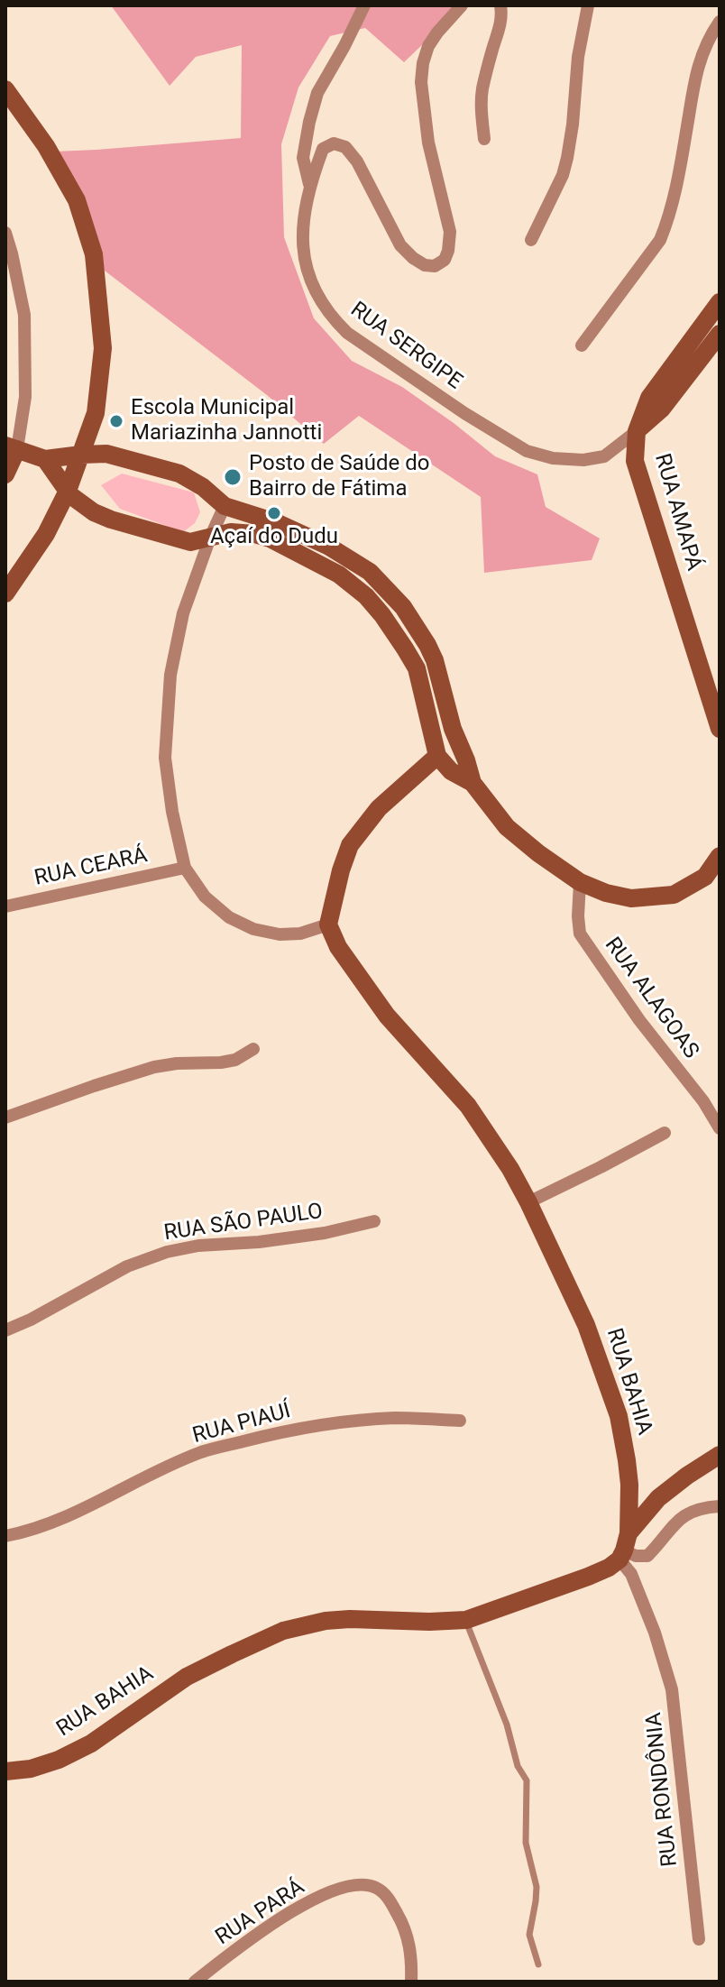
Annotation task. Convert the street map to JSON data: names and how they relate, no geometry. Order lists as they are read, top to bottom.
{
  "streets": {
    "street": [
      "RUA SERGIPE",
      "RUA AMAPÁ",
      "RUA CEARÁ",
      "RUA ALAGOAS",
      "RUA SÃO PAULO",
      "RUA BAHIA",
      "RUA PIAUÍ",
      "RUA RONDÔNIA",
      "RUA PARÁ"
    ]
  },
  "crossings": [
    ["RUA SERGIPE", "RUA AMAPÁ"],
    ["RUA BAHIA", "RUA RONDÔNIA"]
  ],
  "places": ["Escola Municipal Mariazinha Jannotti", "Posto de Saúde do Bairro de Fátima", "Açaí do Dudu"]
}
